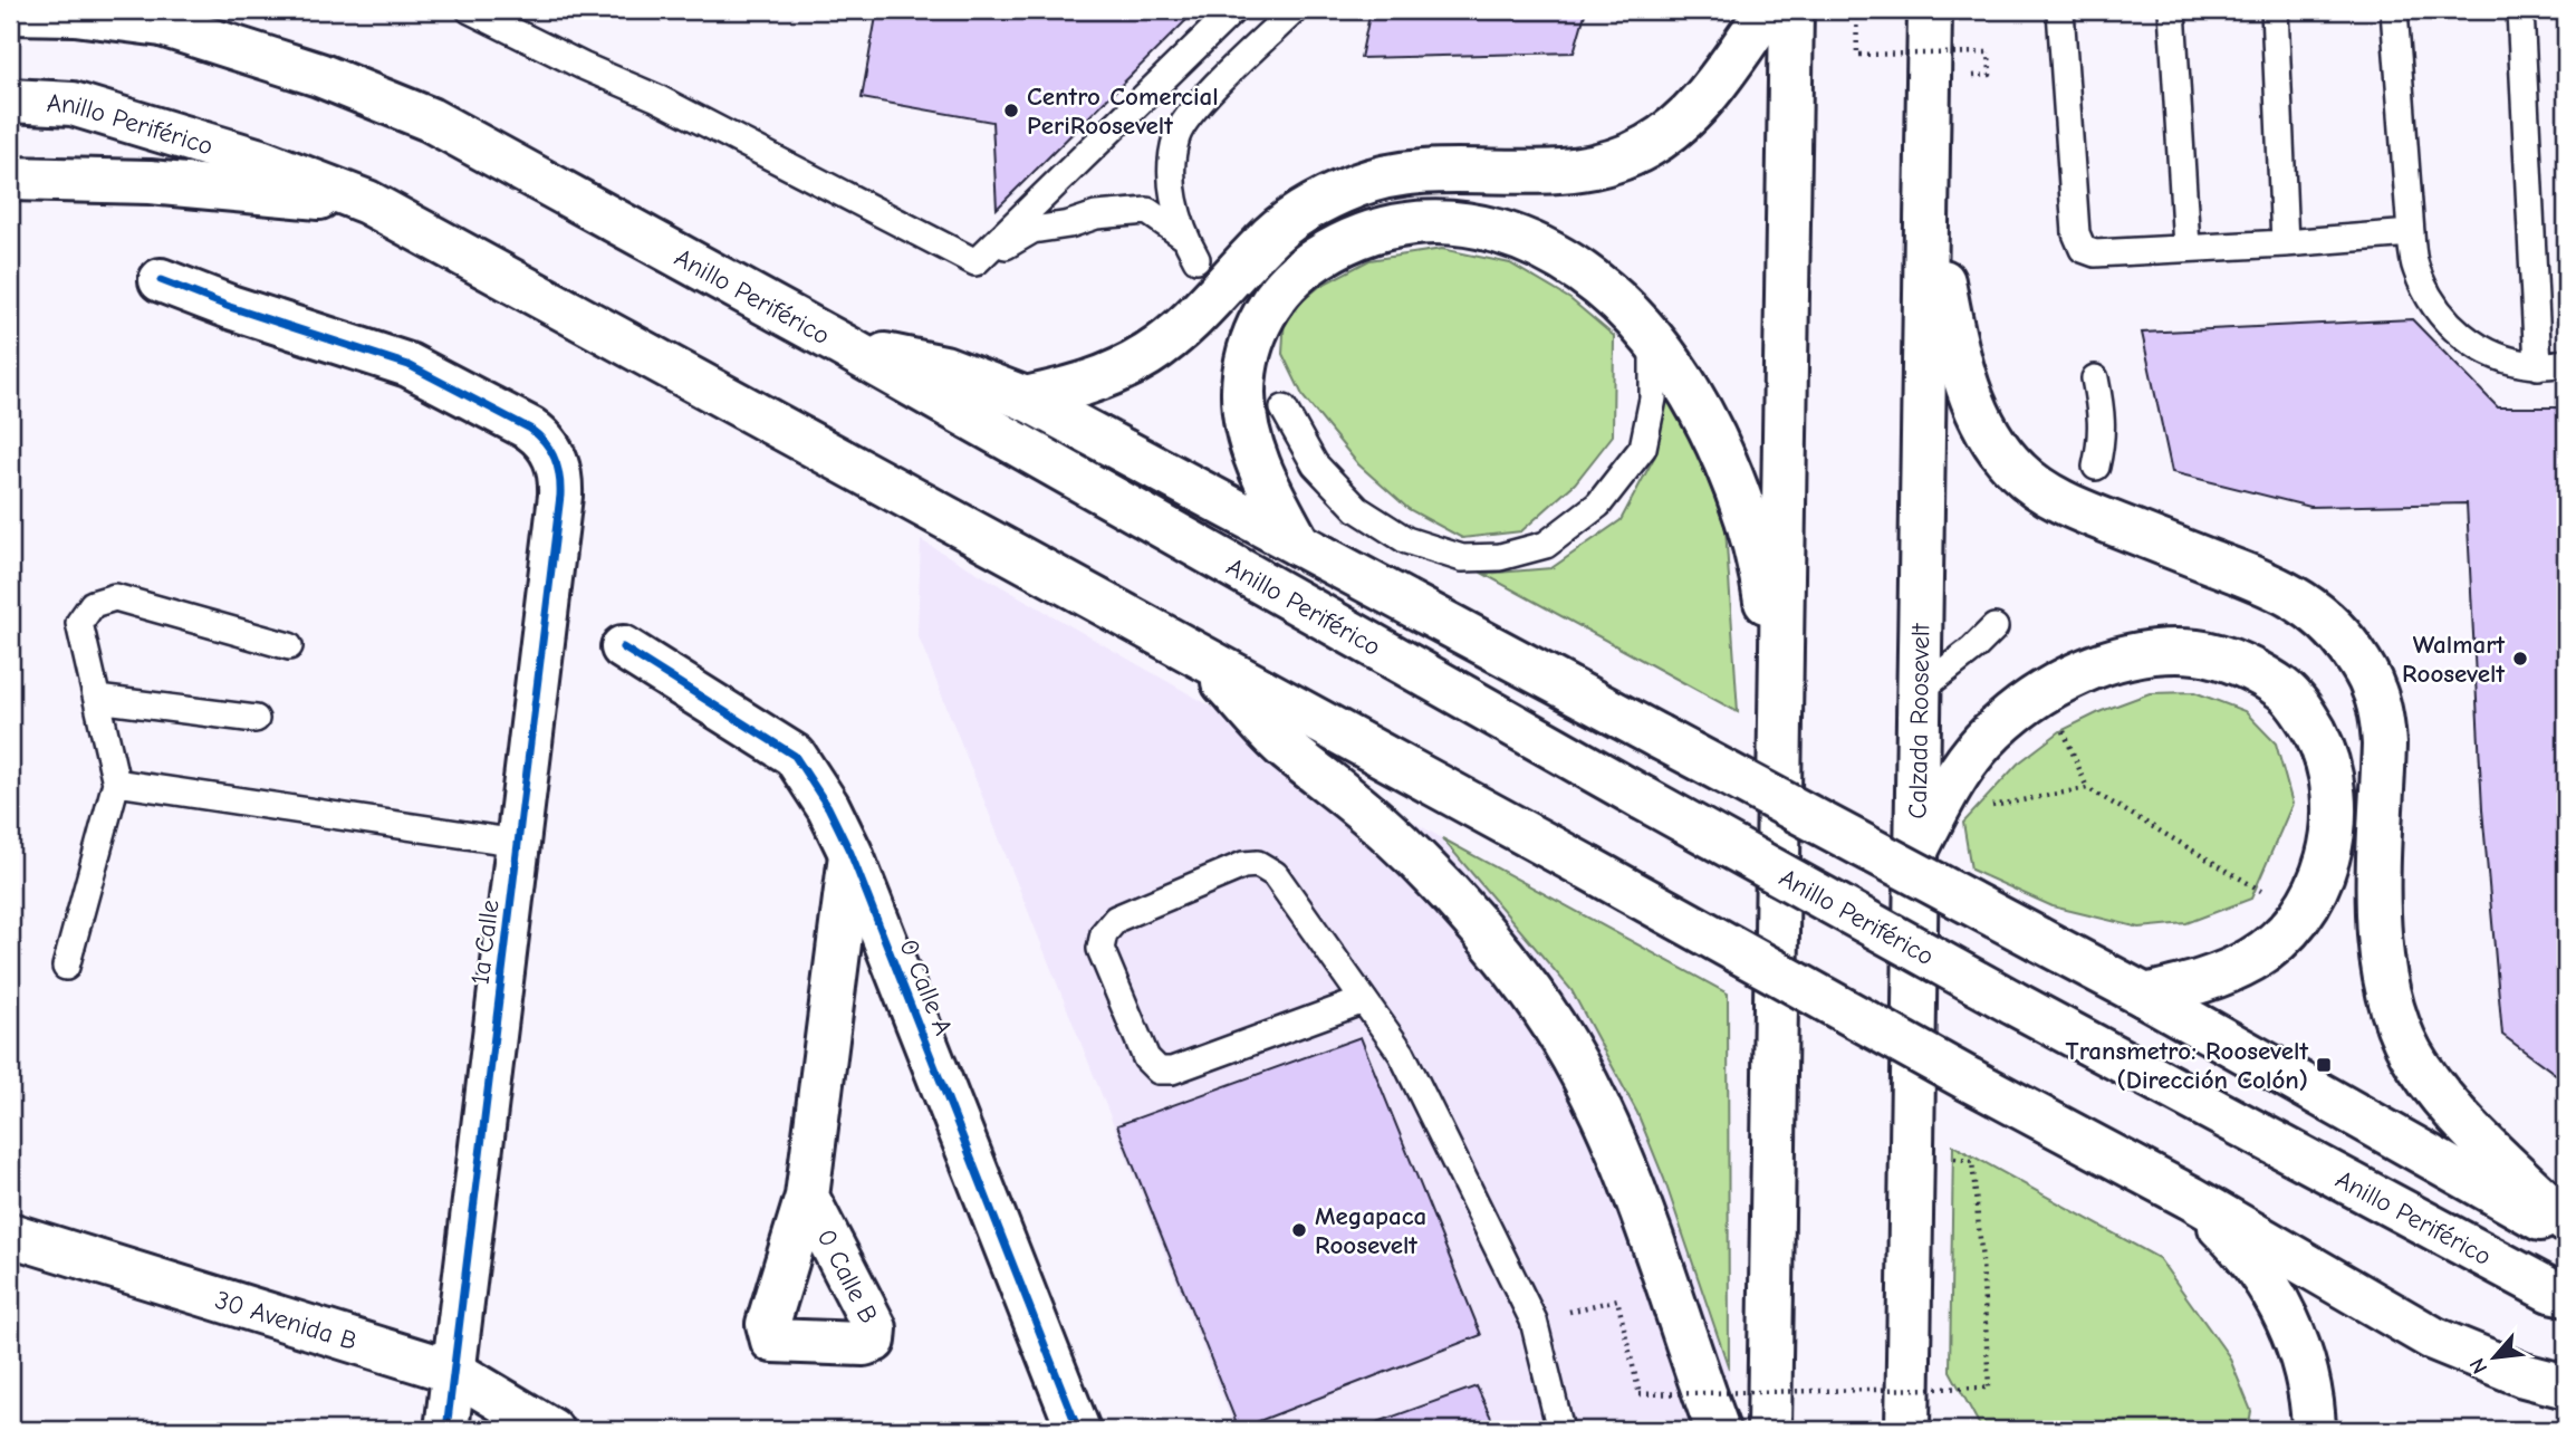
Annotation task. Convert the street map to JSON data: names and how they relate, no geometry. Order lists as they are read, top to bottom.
{
  "streets": {
    "main road": [
      "Anillo Periférico",
      "Calzada Roosevelt",
      "1a Calle",
      "0 Calle A",
      "30 Avenida B"
    ]
  },
  "crossings": [
    ["1a Calle", "30 Avenida B"]
  ],
  "places": {
    "other": ["Centro Comercial PeriRoosevelt", "Walmart Roosevelt", "Megapaca Roosevelt"],
    "transit": ["Transmetro: Roosevelt (Dirección Colón)"]
  },
  "north": "bottom left"
}
